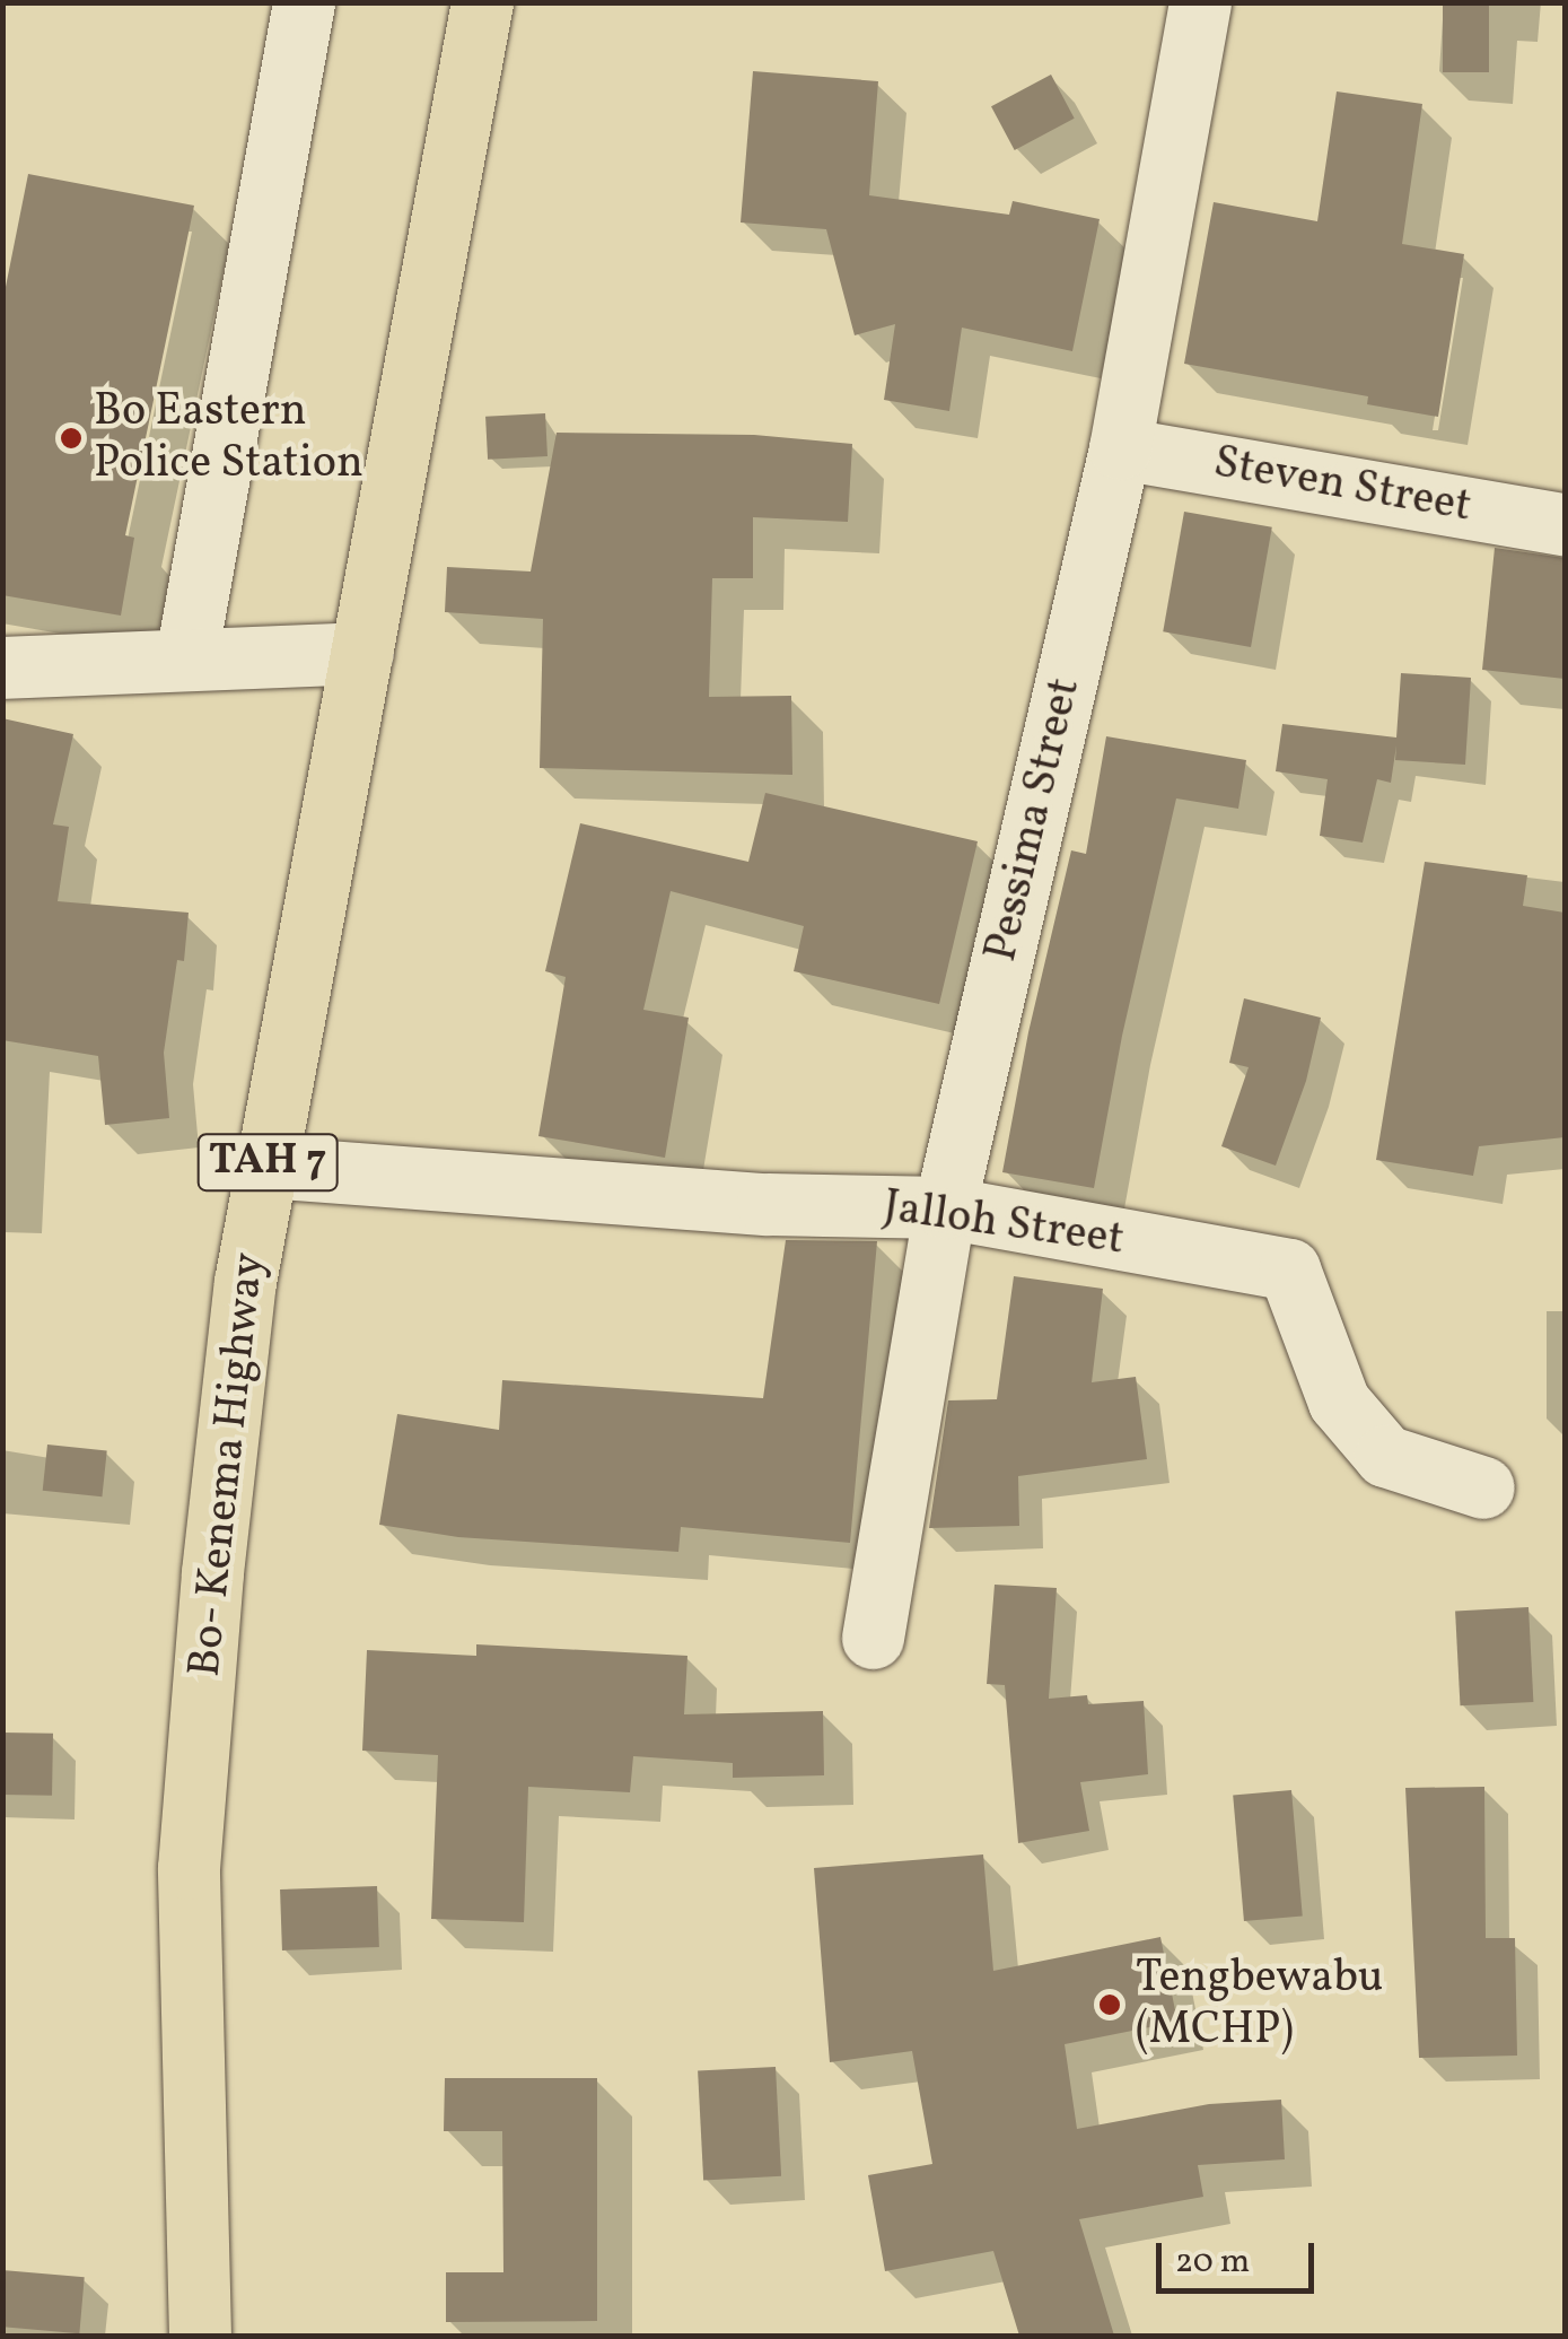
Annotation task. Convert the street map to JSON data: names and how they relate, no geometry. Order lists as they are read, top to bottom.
{
  "streets": {
    "highway": ["TAH 7", "Bo- Kenema Highway"],
    "street": ["Steven Street", "Pessima Street", "Jalloh Street"]
  },
  "crossings": [
    ["Steven Street", "Pessima Street"],
    ["Pessima Street", "Jalloh Street"],
    ["Jalloh Street", "Bo- Kenema Highway"]
  ],
  "places": ["Bo Eastern Police Station", "Tengbewabu (MCHP)"],
  "scale_bar": "20 m"
}
